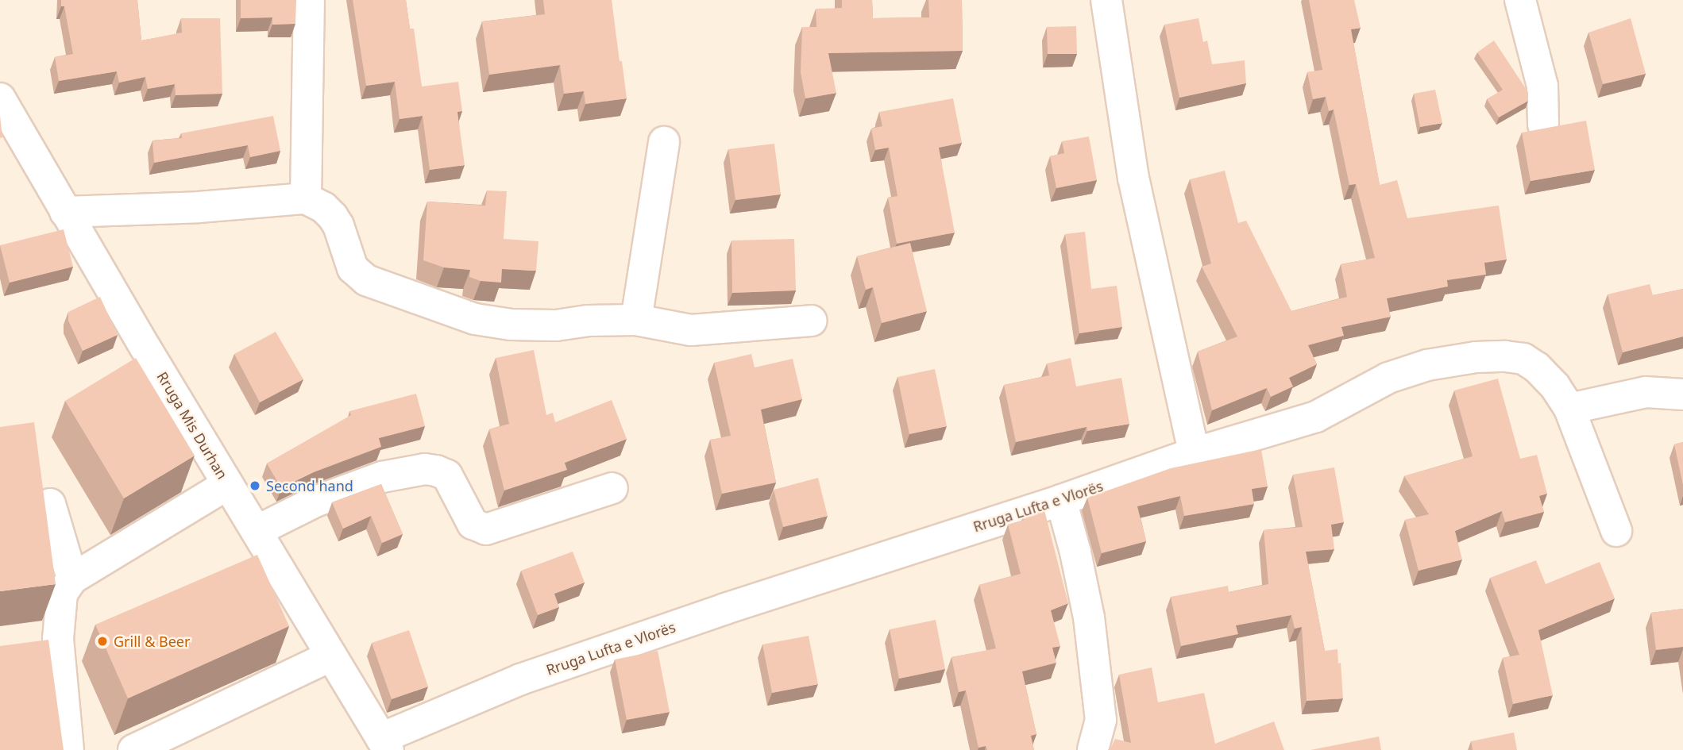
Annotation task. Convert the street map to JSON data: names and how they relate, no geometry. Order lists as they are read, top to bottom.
{
  "streets": {
    "street": ["Rruga Mis Durhan", "Rruga Lufta e Vlorës"]
  },
  "crossings": [
    ["Rruga Mis Durhan", "Rruga Lufta e Vlorës"]
  ],
  "places": ["Second hand", "Grill & Beer"]
}
